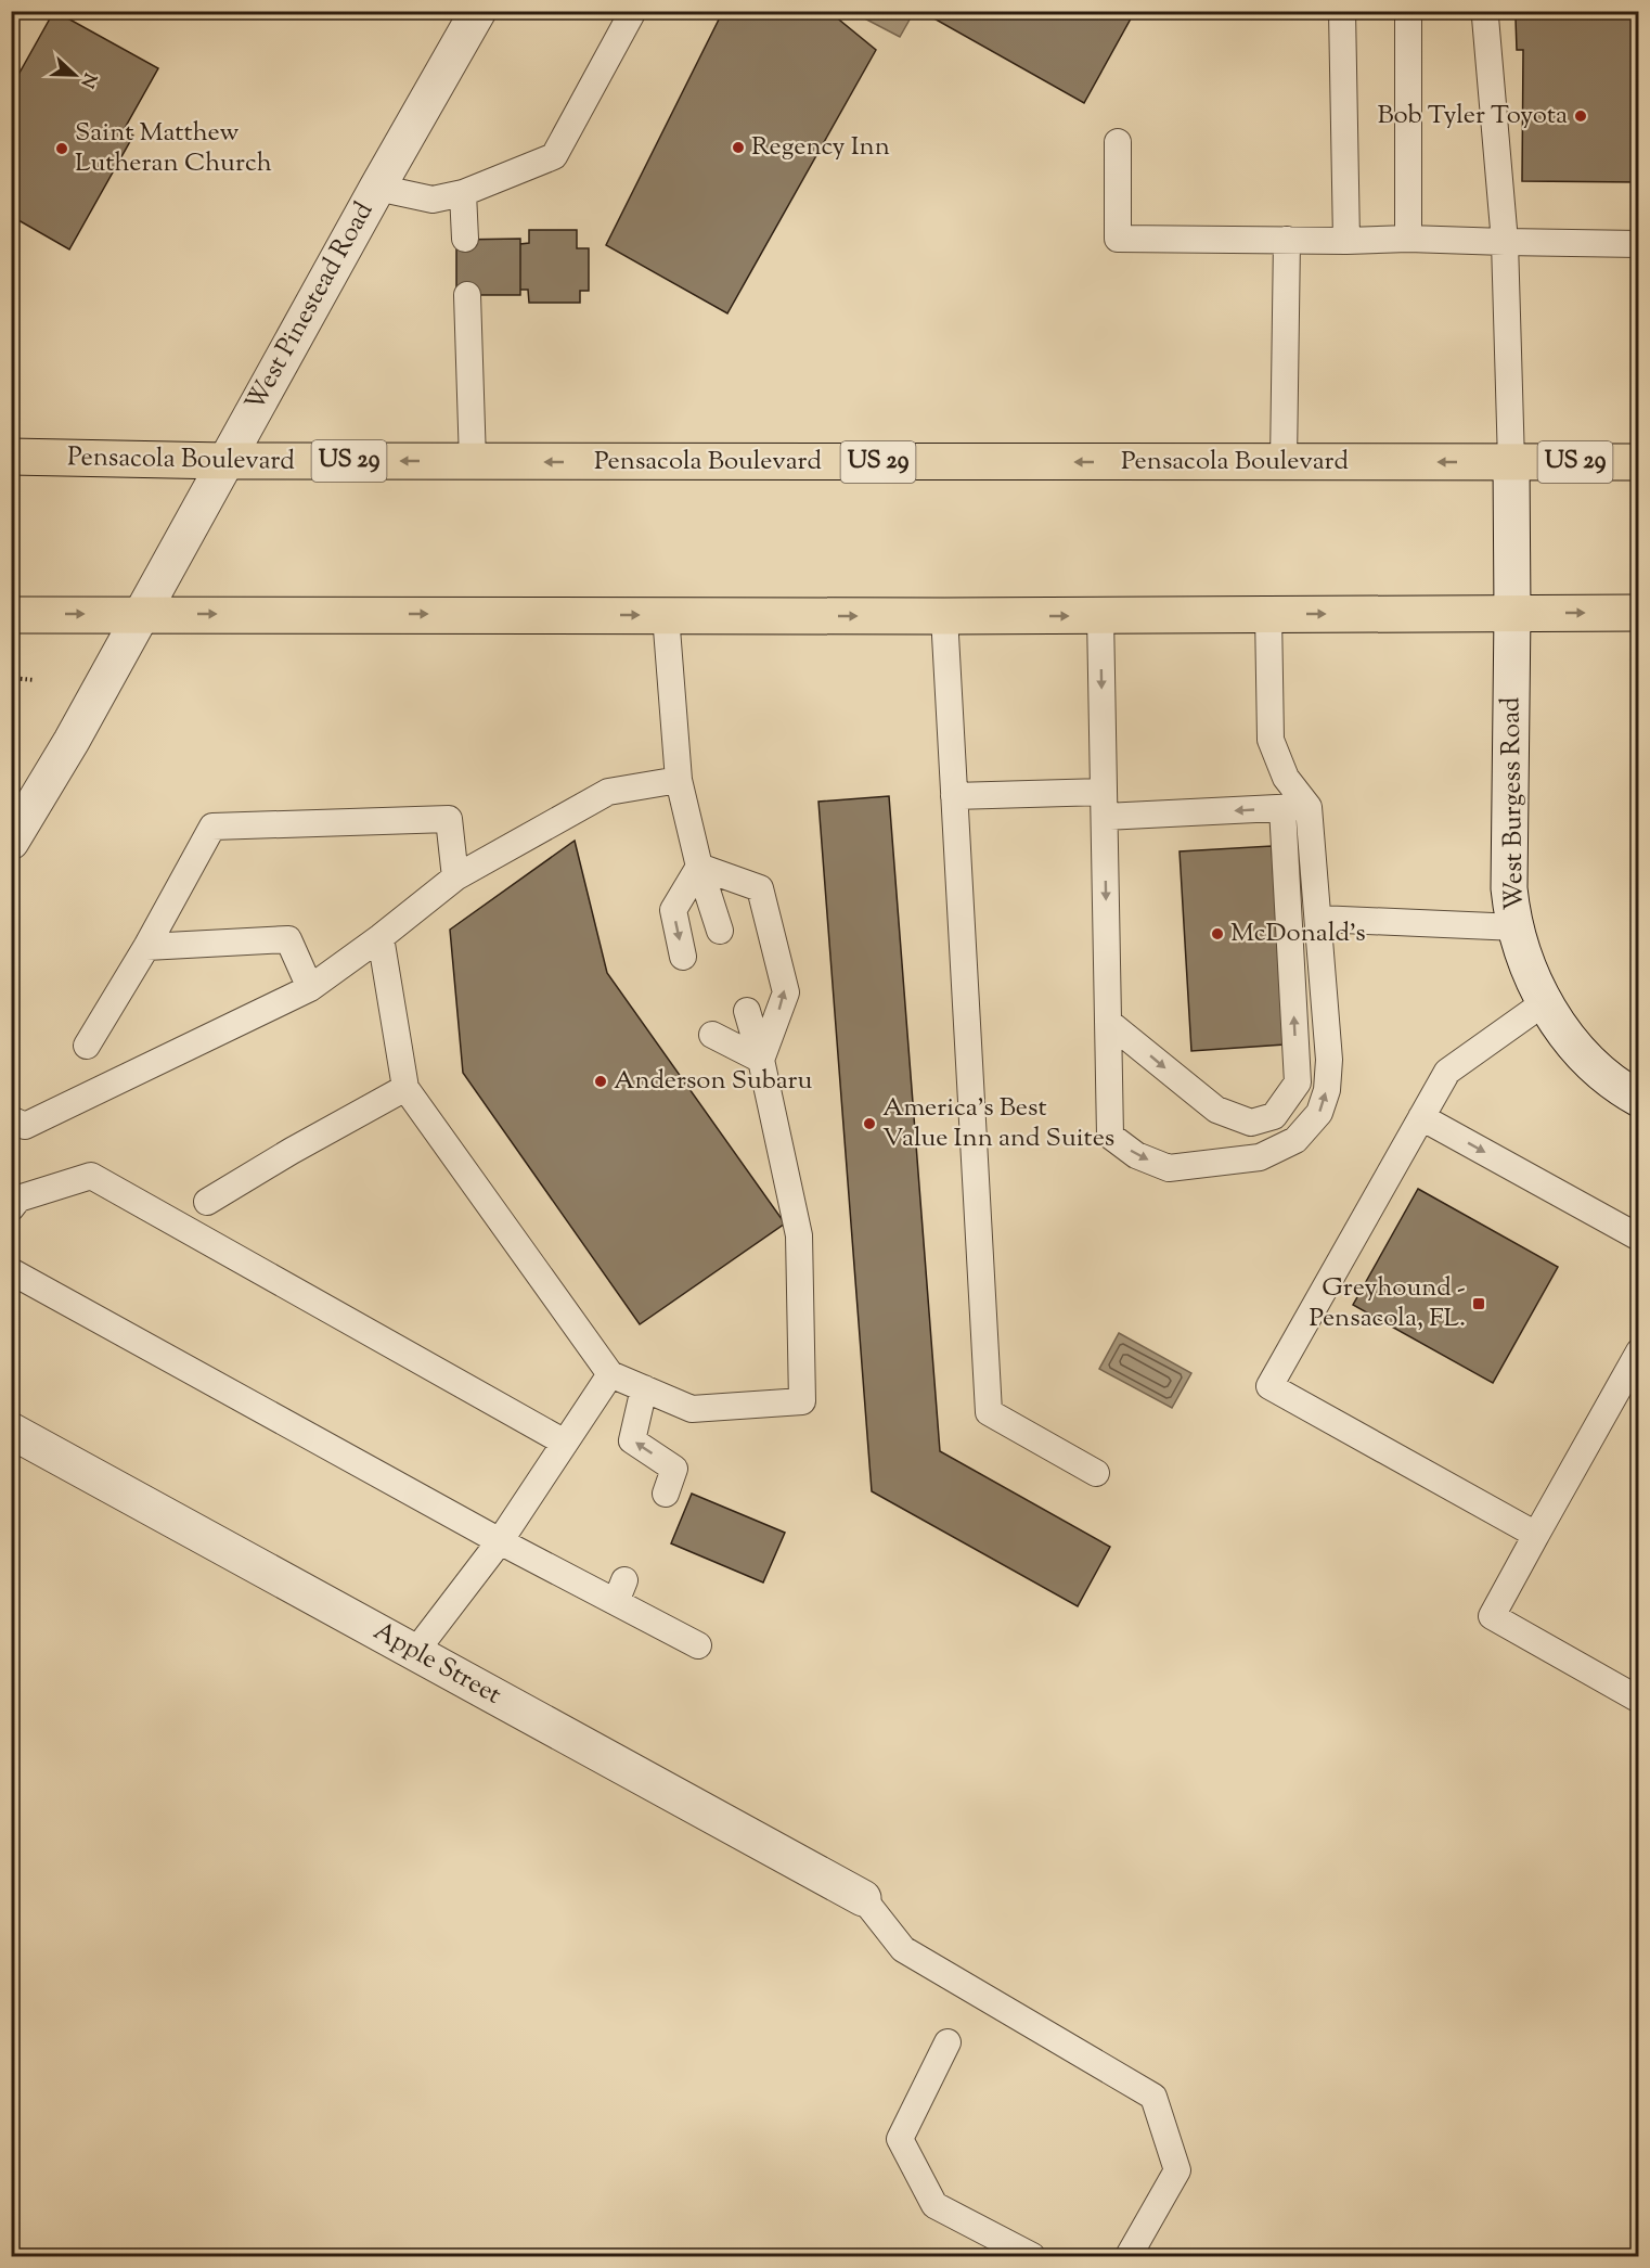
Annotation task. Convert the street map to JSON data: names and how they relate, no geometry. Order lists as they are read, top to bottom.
{
  "streets": {
    "main road": ["Pensacola Boulevard", "US 29"],
    "street": ["West Pinestead Road", "West Burgess Road", "Apple Street"]
  },
  "crossings": [
    ["West Pinestead Road", "Pensacola Boulevard"],
    ["Pensacola Boulevard", "West Burgess Road"]
  ],
  "places": {
    "other": [
      "Bob Tyler Toyota",
      "Regency Inn",
      "Saint Matthew Lutheran Church",
      "McDonald's",
      "Anderson Subaru",
      "America's Best Value Inn and Suites"
    ],
    "transit": ["Greyhound - Pensacola, FL."]
  },
  "north": "right"
}
